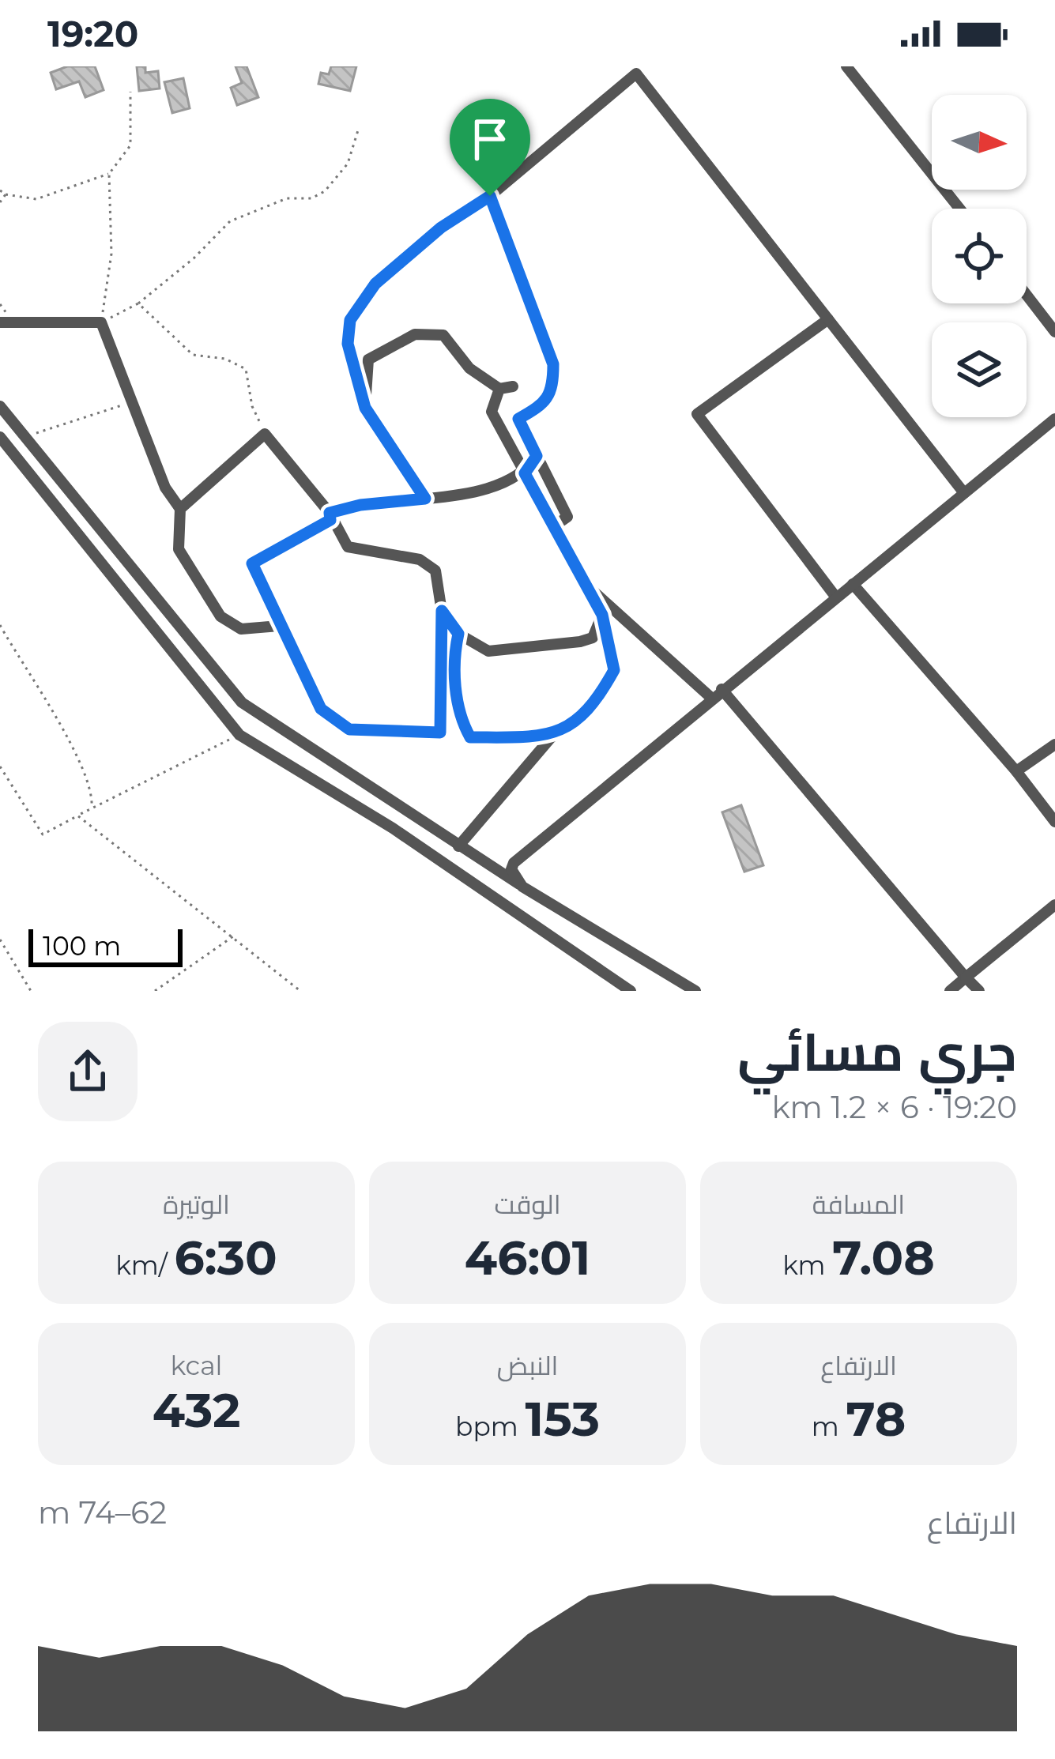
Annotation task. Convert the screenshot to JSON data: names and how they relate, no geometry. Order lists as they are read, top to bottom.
{
  "scale_bar": "100 m",
  "north": "right",
  "page": {
    "status": "19:20",
    "scale": "100 m",
    "heading": ["جري مسائي", "19:20 · 6 × 1.2 km"],
    "stats": [
      ["المسافة", "7.08 km"],
      ["الوقت", "46:01"],
      ["الوتيرة", "6:30 /km"],
      ["الارتفاع", "78 m"],
      ["النبض", "153 bpm"],
      ["kcal", "432"]
    ],
    "chart": ["الارتفاع", "62–74 m"]
  }
}
